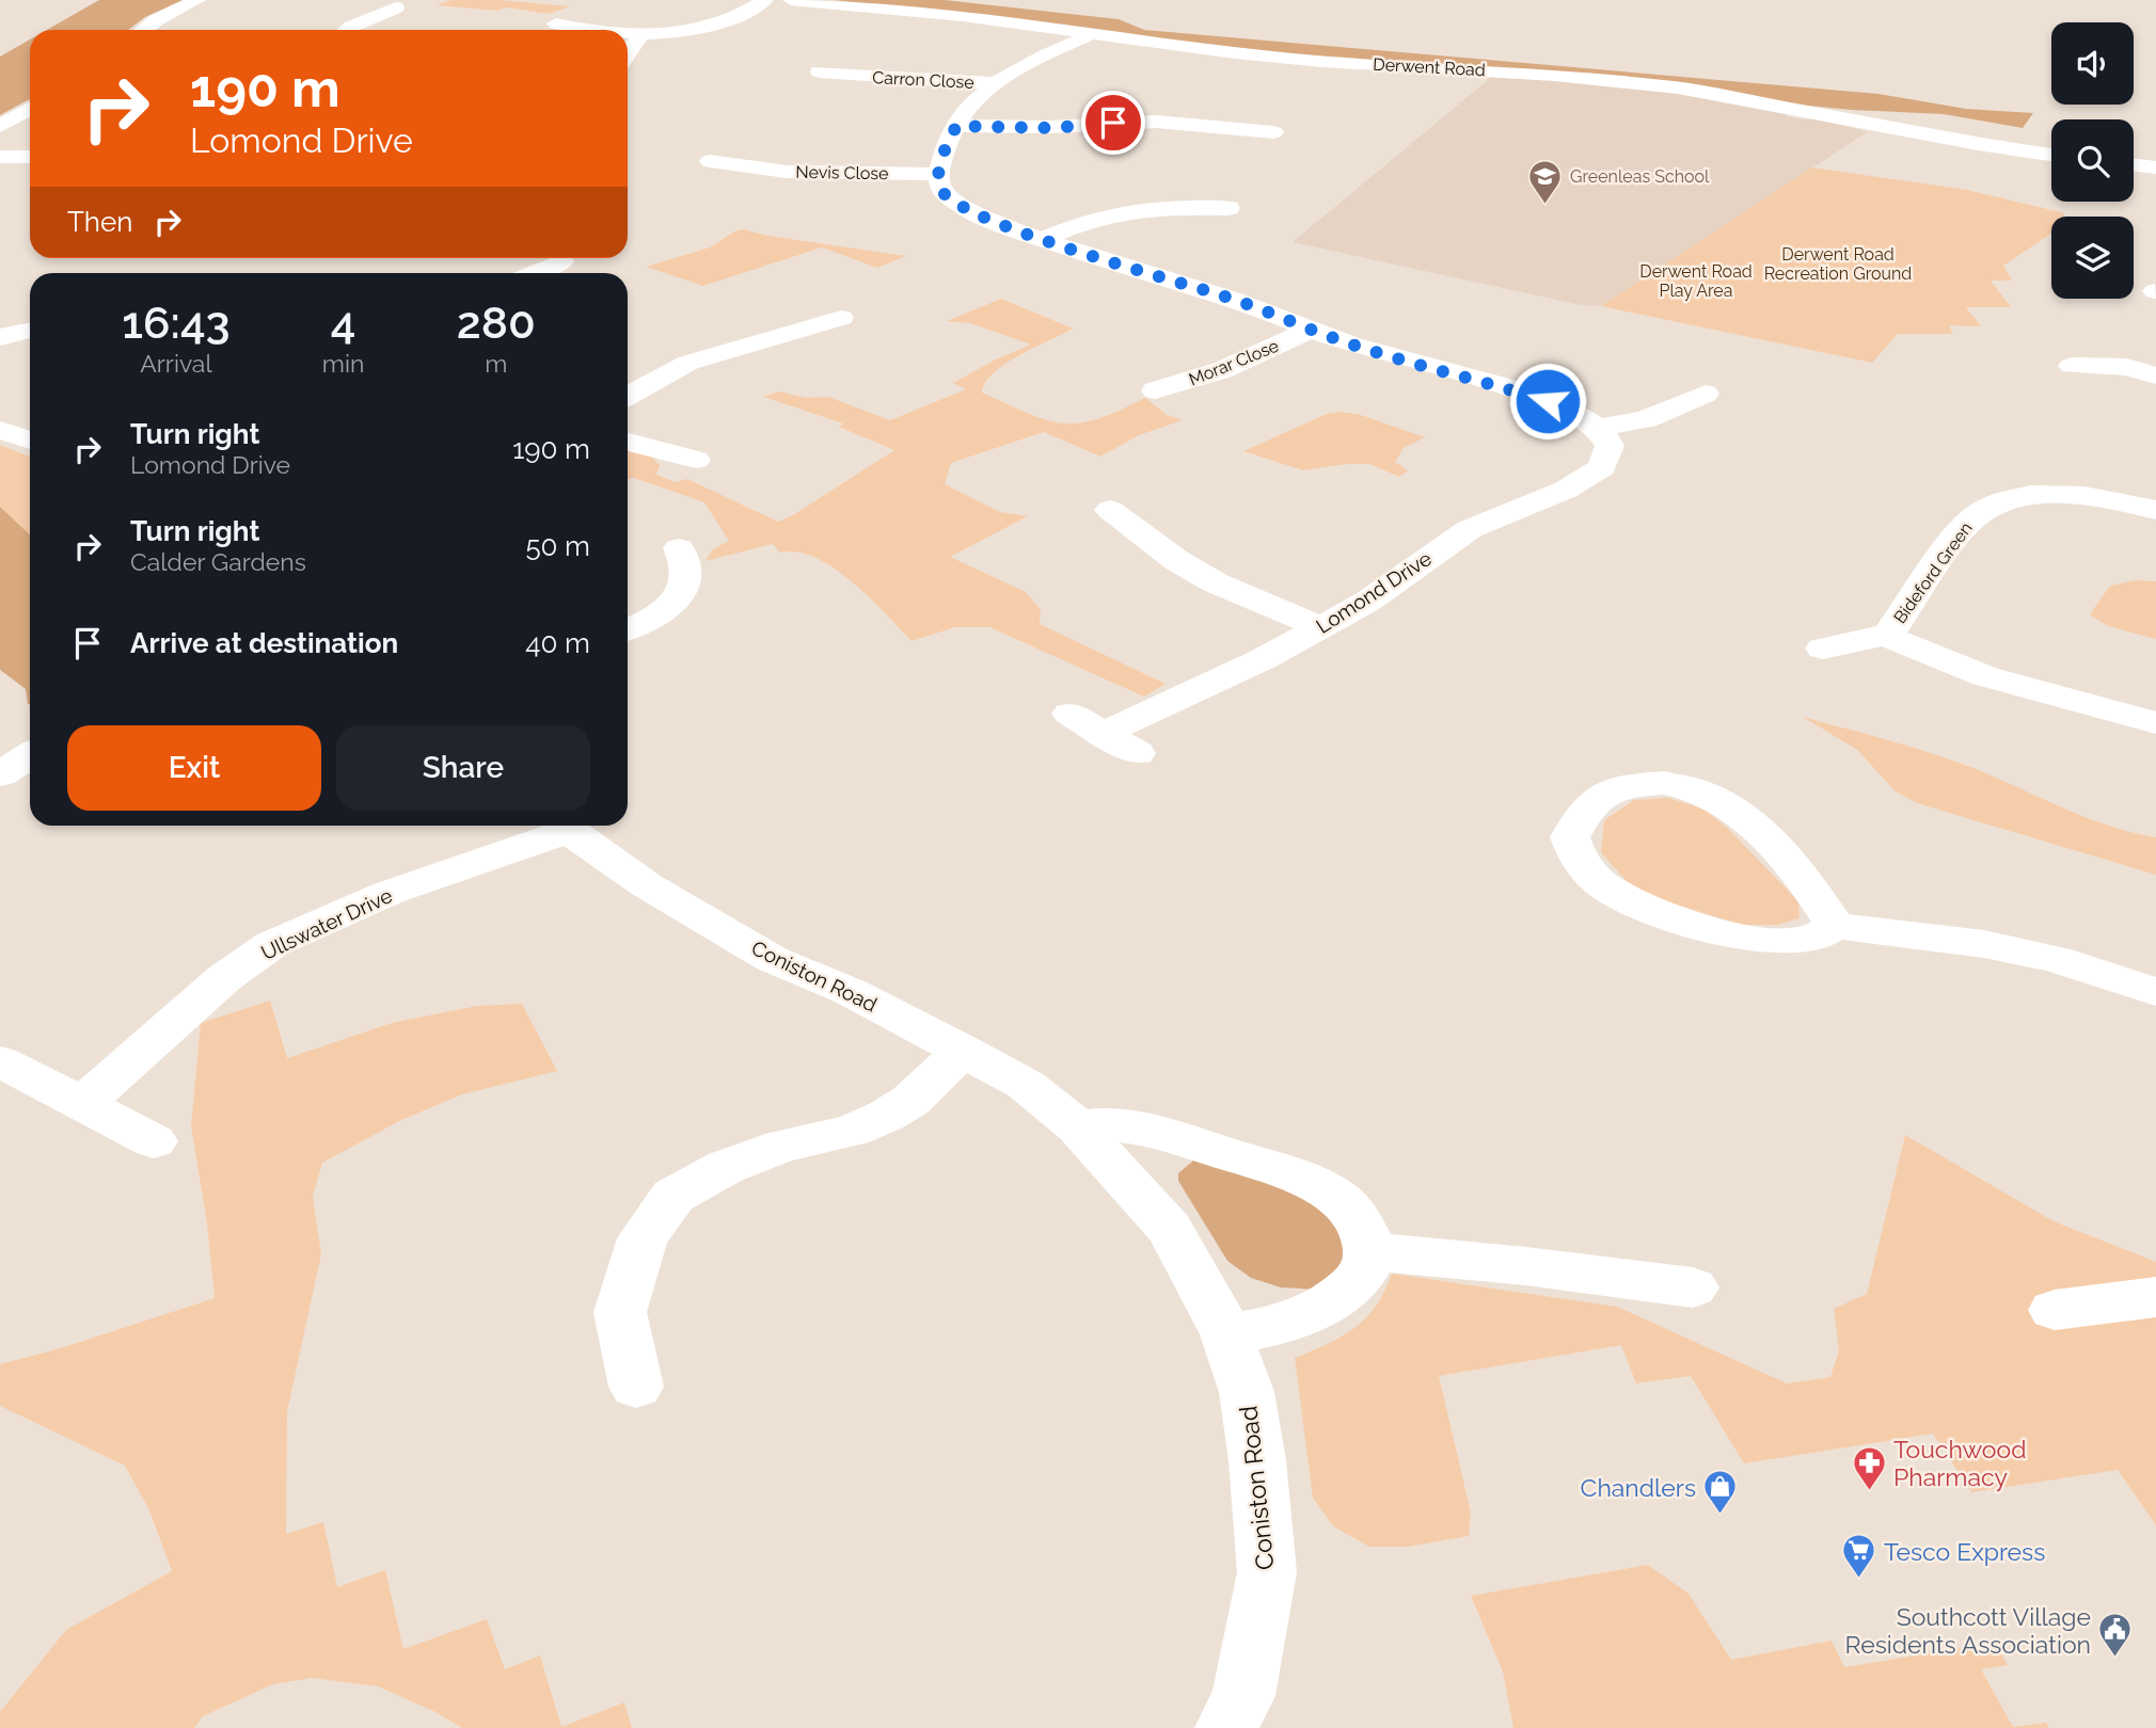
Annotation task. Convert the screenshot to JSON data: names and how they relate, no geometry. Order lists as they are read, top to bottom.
{
  "streets": {
    "street": [
      "Derwent Road",
      "Carron Close",
      "Nevis Close",
      "Morar Close",
      "Bideford Green",
      "Lomond Drive",
      "Ullswater Drive",
      "Coniston Road"
    ]
  },
  "parks": ["Derwent Road Recreation Ground", "Derwent Road Play Area"],
  "places": {
    "school or university": ["Greenleas School"],
    "pharmacy": ["Touchwood Pharmacy"],
    "shop": ["Chandlers"],
    "supermarket": ["Tesco Express"],
    "public building": ["Southcott Village Residents Association"]
  },
  "page": {
    "turn": ["190 m", "Lomond Drive"],
    "then": "Then",
    "eta": [
      "16:43",
      "Arrival",
      "4",
      "min",
      "280",
      "m"
    ],
    "list": [
      {
        "name": "Turn right",
        "note": "Lomond Drive",
        "value": "190 m"
      },
      {
        "name": "Turn right",
        "note": "Calder Gardens",
        "value": "50 m"
      },
      {
        "name": "Arrive at destination",
        "value": "40 m"
      }
    ],
    "buttons": ["Exit", "Share"]
  }
}
